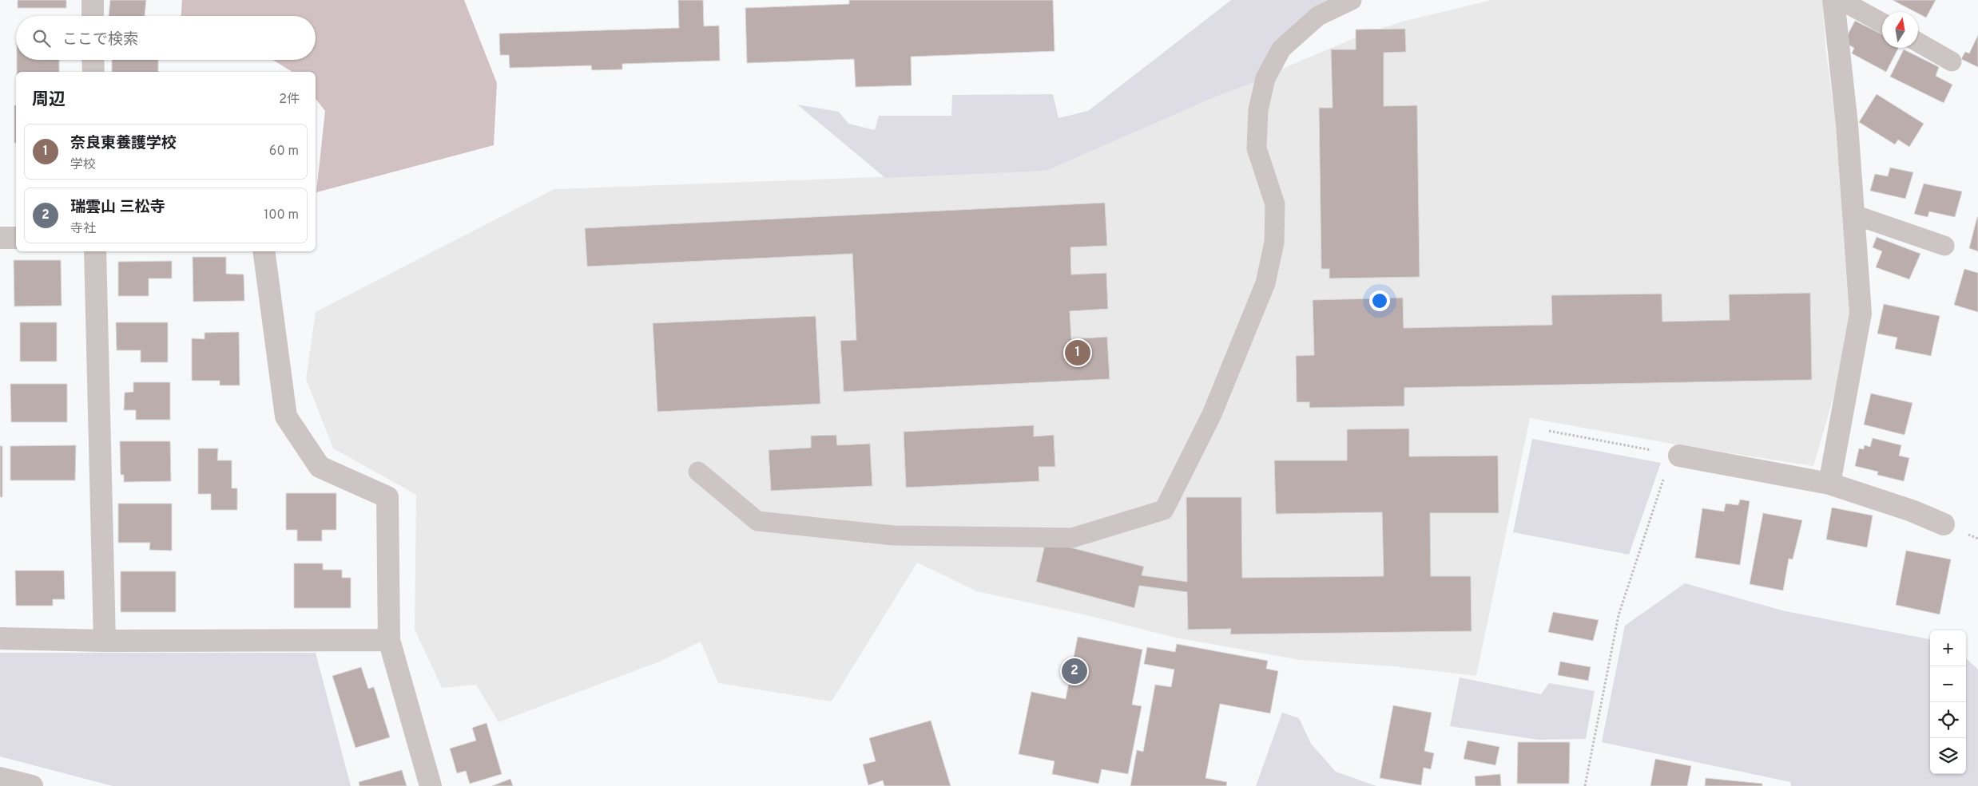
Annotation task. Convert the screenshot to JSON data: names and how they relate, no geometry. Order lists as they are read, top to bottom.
{
  "north": "top",
  "page": {
    "search": "ここで検索",
    "heading": ["周辺", "2件"],
    "list": [
      {
        "mark": "1",
        "name": "奈良東養護学校",
        "note": "学校",
        "value": "60 m"
      },
      {
        "mark": "2",
        "name": "瑞雲山 三松寺",
        "note": "寺社",
        "value": "100 m"
      }
    ],
    "pins": ["1", "2"],
    "map_buttons": ["+", "−"]
  }
}
